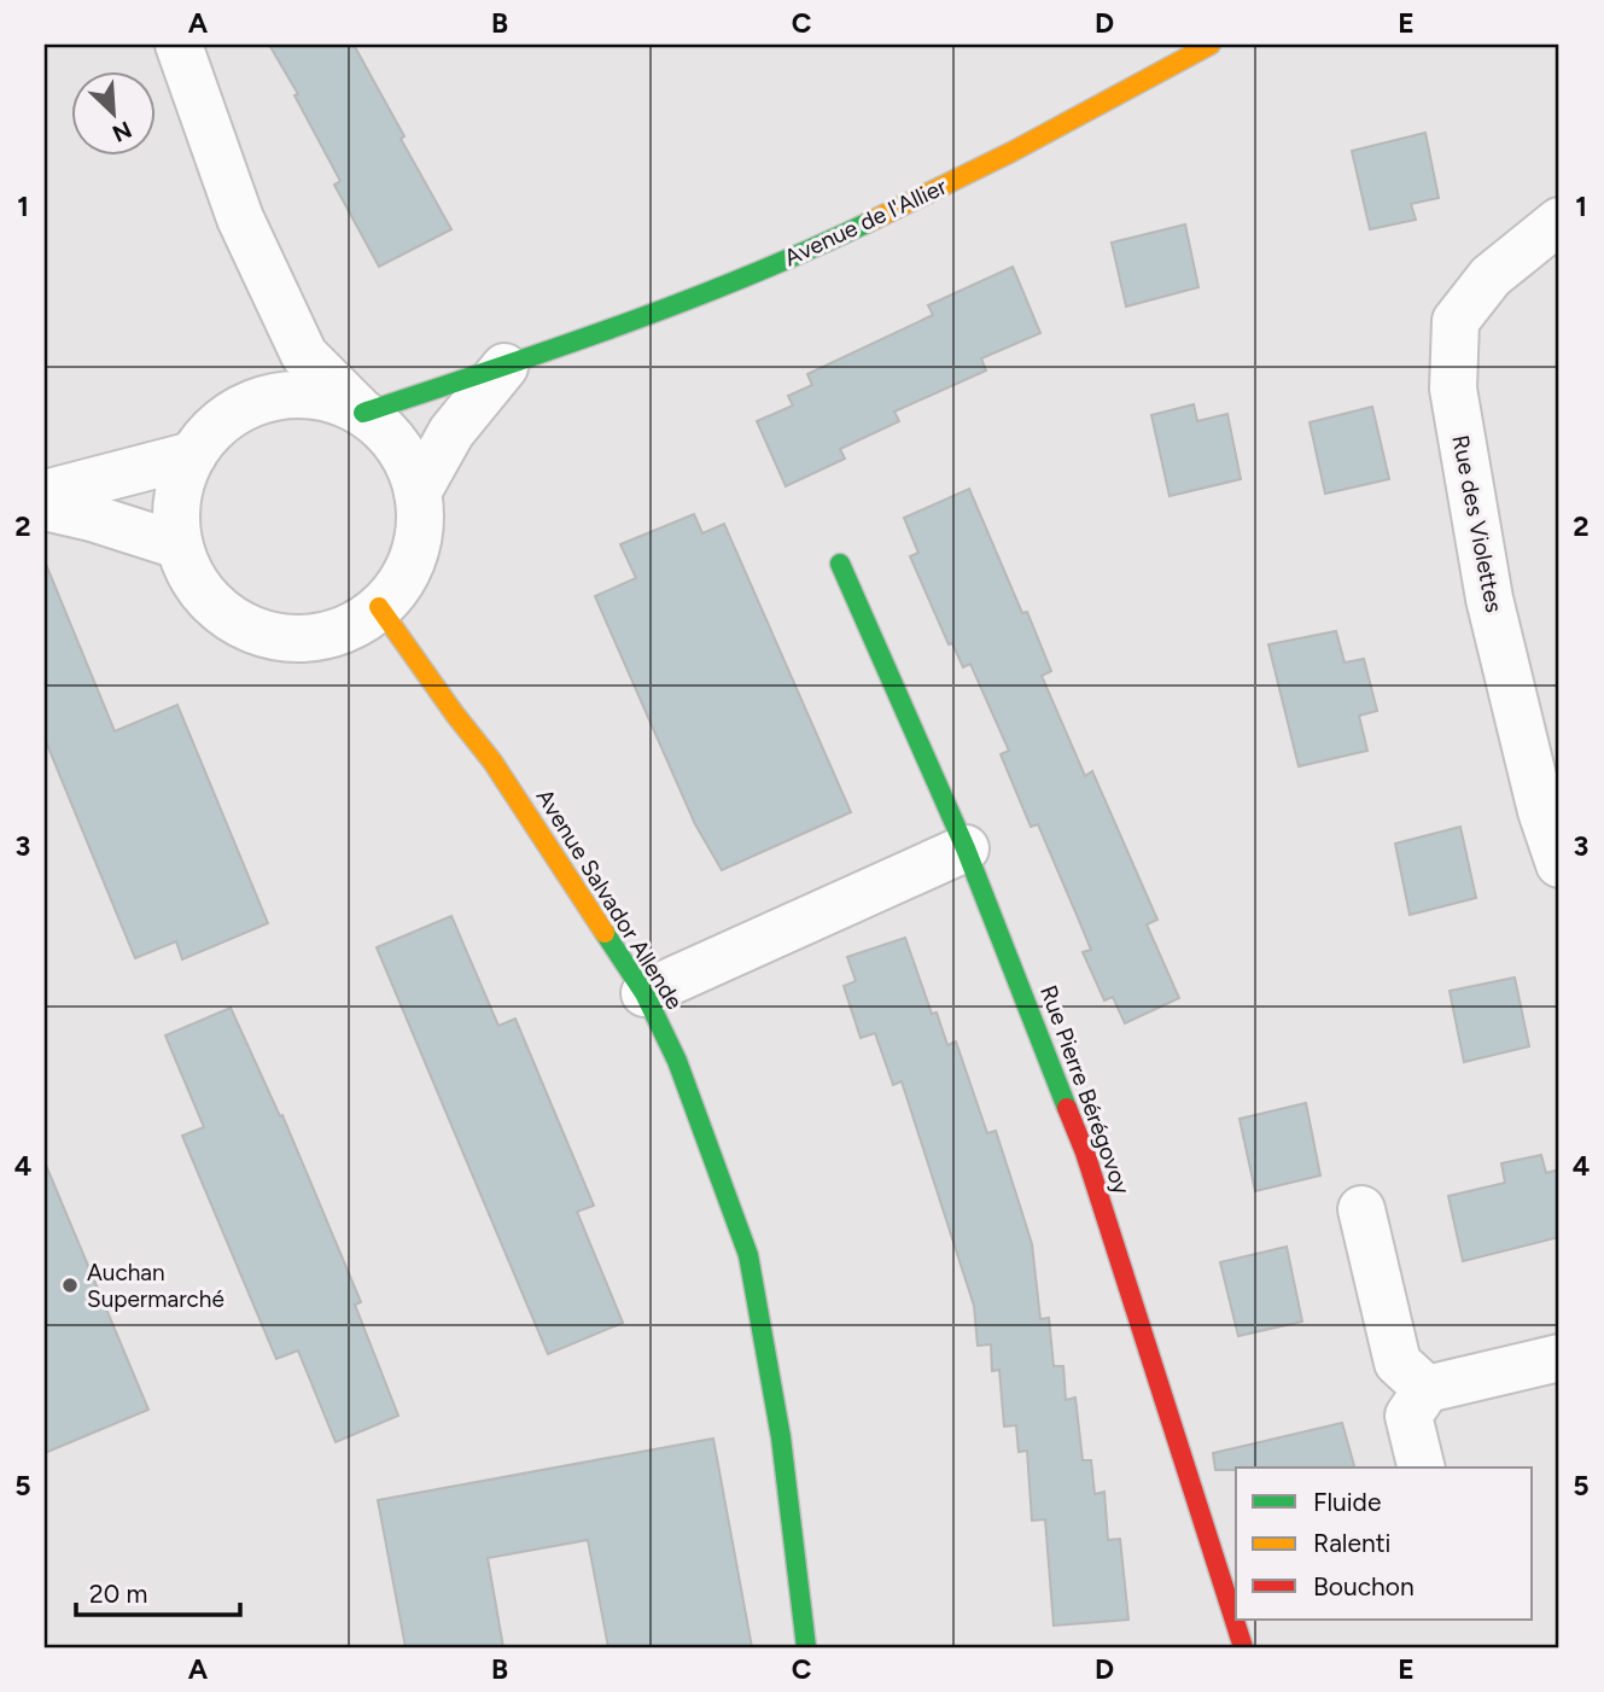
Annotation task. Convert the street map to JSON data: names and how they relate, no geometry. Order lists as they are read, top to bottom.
{
  "streets": {
    "street": [
      "Avenue de l'Allier",
      "Rue des Violettes",
      "Avenue Salvador Allende",
      "Rue Pierre Bérégovoy"
    ]
  },
  "crossings": [
    ["Avenue de l'Allier", "Avenue Salvador Allende"]
  ],
  "places": ["Auchan Supermarché"],
  "legend": ["Fluide", "Ralenti", "Bouchon"],
  "scale_bar": "20 m",
  "north": "bottom right",
  "grid": {
    "columns": [
      "A",
      "B",
      "C",
      "D",
      "E"
    ],
    "rows": [
      "1",
      "2",
      "3",
      "4",
      "5"
    ]
  }
}
